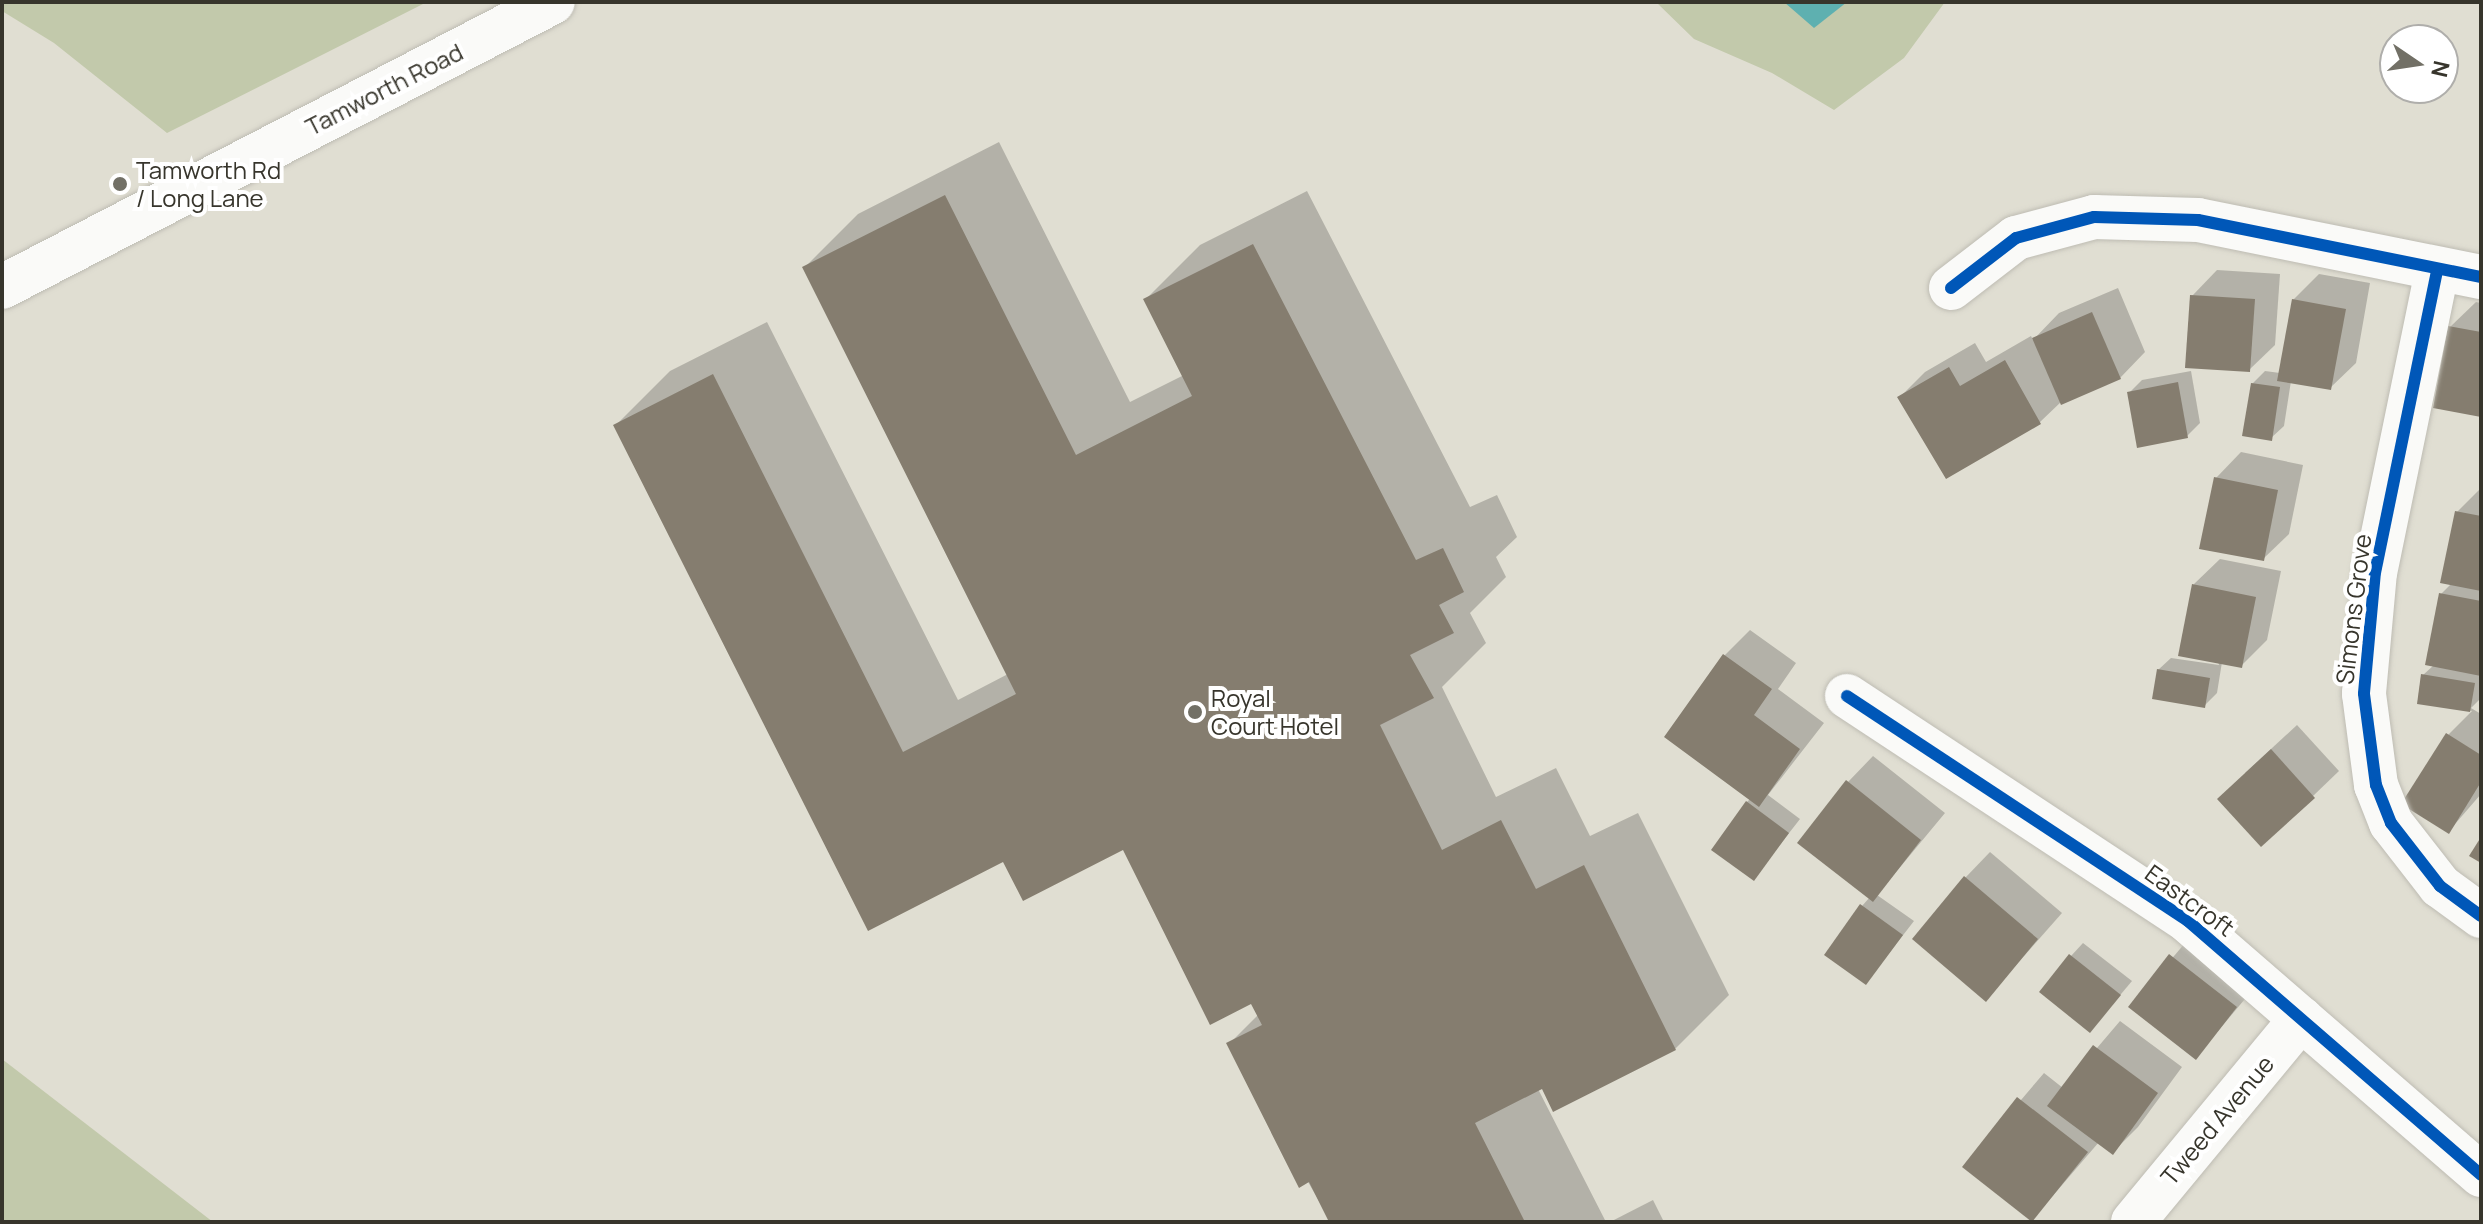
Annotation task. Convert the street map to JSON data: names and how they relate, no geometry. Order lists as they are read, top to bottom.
{
  "streets": {
    "street": [
      "Tamworth Road",
      "Simons Grove",
      "Eastcroft",
      "Tweed Avenue"
    ]
  },
  "crossings": [
    ["Eastcroft", "Tweed Avenue"]
  ],
  "places": ["Tamworth Rd / Long Lane", "Royal Court Hotel"],
  "north": "right"
}
